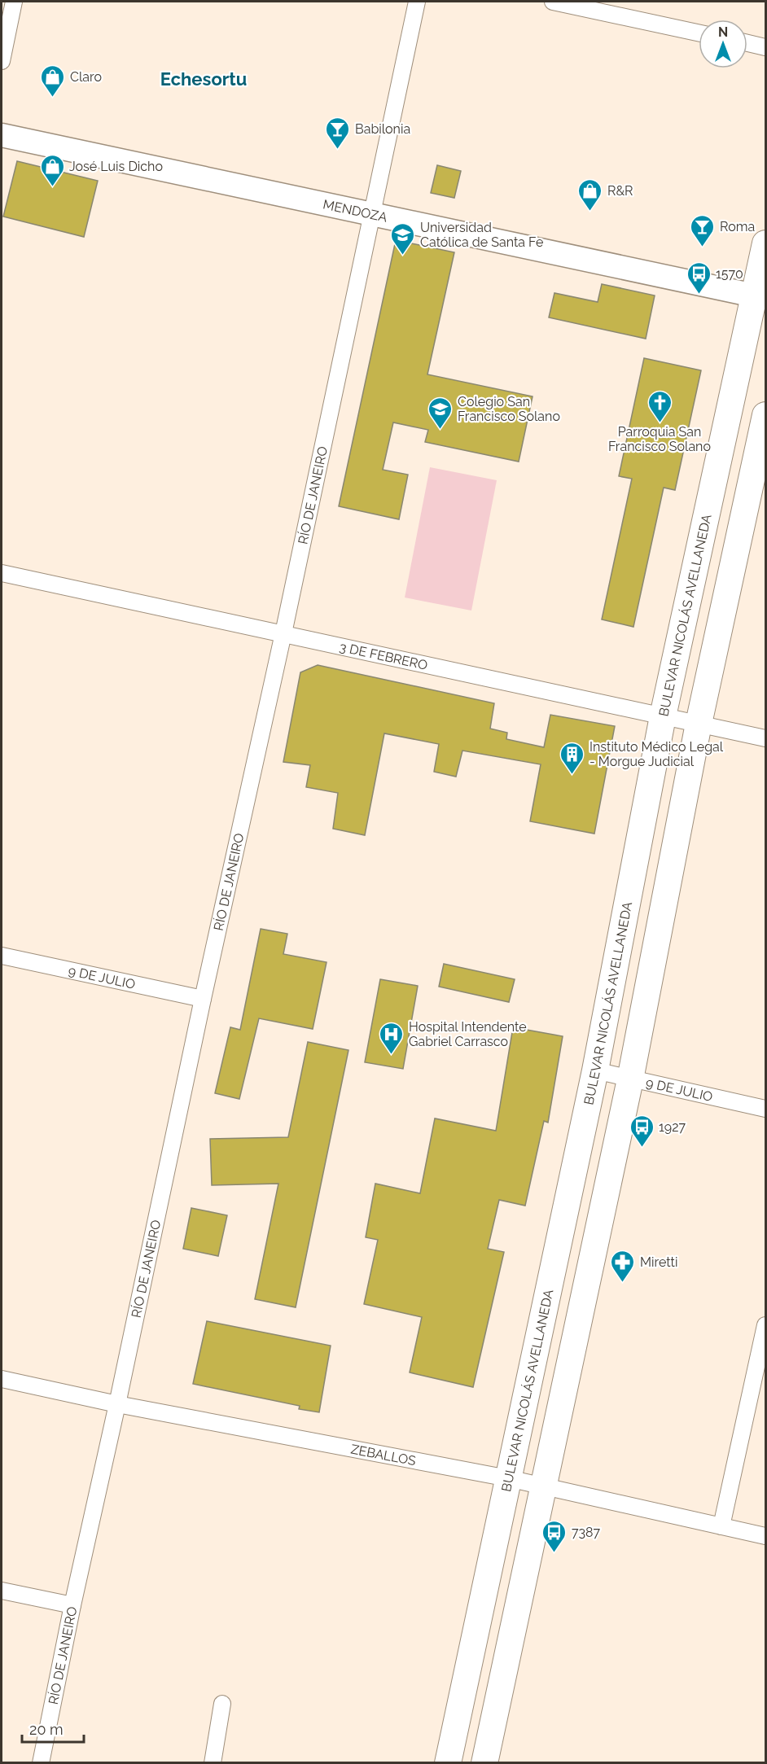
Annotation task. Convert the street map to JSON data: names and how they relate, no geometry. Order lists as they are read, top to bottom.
{
  "streets": {
    "main road": ["MENDOZA", "BULEVAR NICOLÁS AVELLANEDA"],
    "street": [
      "RÍO DE JANEIRO",
      "3 DE FEBRERO",
      "9 DE JULIO",
      "ZEBALLOS"
    ]
  },
  "crossings": [
    ["MENDOZA", "RÍO DE JANEIRO"],
    ["MENDOZA", "BULEVAR NICOLÁS AVELLANEDA"],
    ["RÍO DE JANEIRO", "3 DE FEBRERO"],
    ["RÍO DE JANEIRO", "9 DE JULIO"],
    ["RÍO DE JANEIRO", "ZEBALLOS"],
    ["BULEVAR NICOLÁS AVELLANEDA", "3 DE FEBRERO"],
    ["BULEVAR NICOLÁS AVELLANEDA", "9 DE JULIO"],
    ["BULEVAR NICOLÁS AVELLANEDA", "ZEBALLOS"]
  ],
  "districts": ["Echesortu"],
  "places": {
    "shop": ["Claro", "José Luis Dicho", "R&R"],
    "bar": ["Babilonia", "Roma"],
    "school or university": ["Universidad Católica de Santa Fe", "Colegio San Francisco Solano"],
    "bus stop": ["1570", "1927", "7387"],
    "church": ["Parroquia San Francisco Solano"],
    "building": ["Instituto Médico Legal - Morgue Judicial"],
    "hospital": ["Hospital Intendente Gabriel Carrasco"],
    "pharmacy": ["Miretti"]
  },
  "scale_bar": "20 m",
  "north": "top"
}
